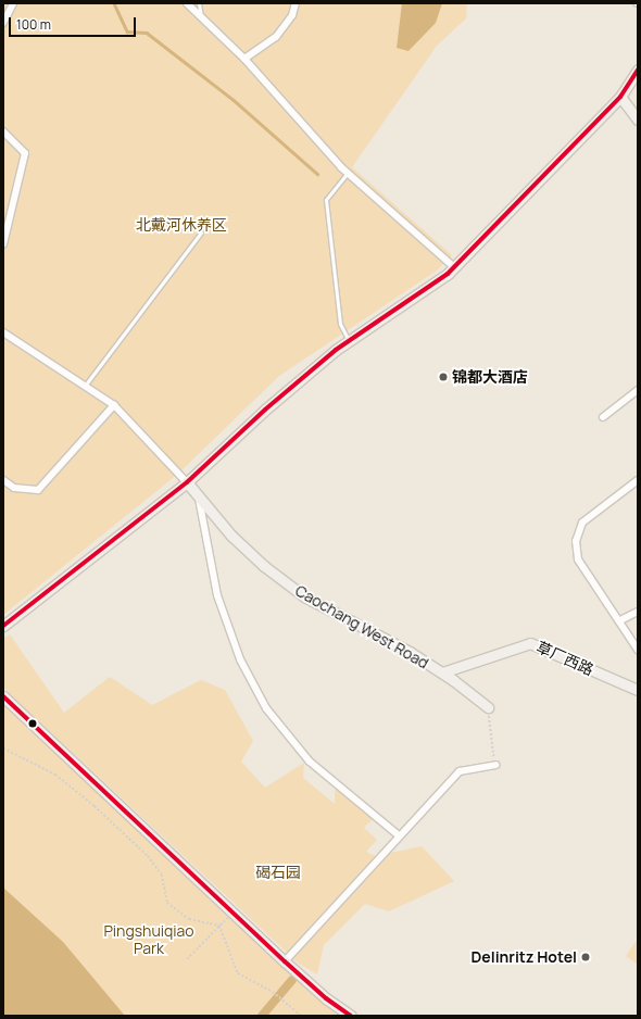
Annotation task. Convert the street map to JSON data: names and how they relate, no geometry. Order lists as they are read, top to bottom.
{
  "streets": {
    "main road": ["Caochang West Road", "草厂西路"]
  },
  "crossings": [
    ["Caochang West Road", "草厂西路"]
  ],
  "parks": ["北戴河休养区", "碣石园", "Pingshuiqiao Park"],
  "places": ["锦都大酒店", "Delinritz Hotel"],
  "scale_bar": "100 m"
}
